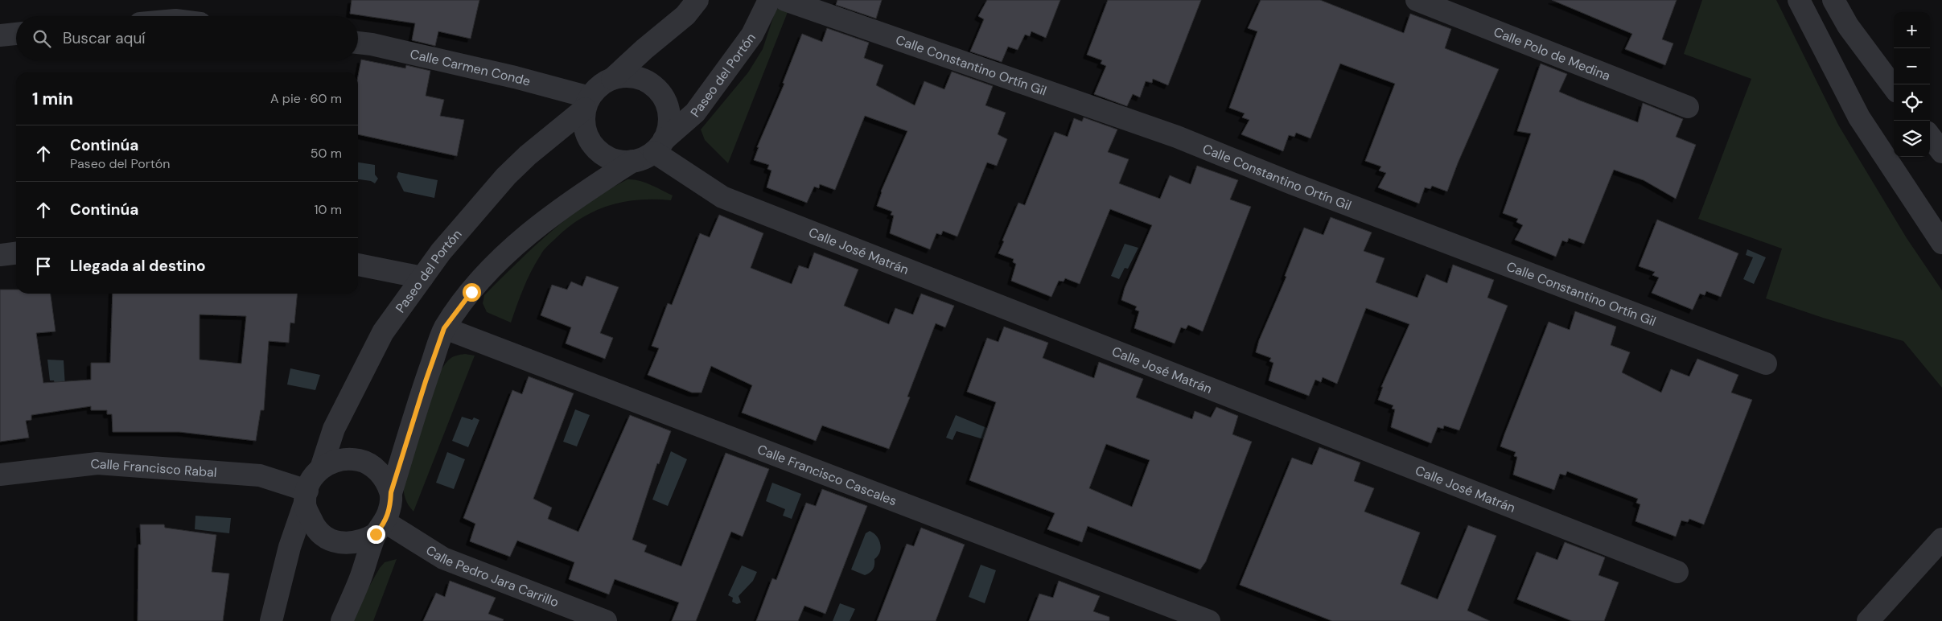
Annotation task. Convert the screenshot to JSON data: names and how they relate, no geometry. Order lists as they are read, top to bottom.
{
  "streets": {
    "street": [
      "Calle Polo de Medina",
      "Calle Constantino Ortín Gil",
      "Calle Carmen Conde",
      "Paseo del Portón",
      "Calle José Matrán",
      "Calle Francisco Rabal",
      "Calle Francisco Cascales",
      "Calle Pedro Jara Carrillo"
    ]
  },
  "crossings": [
    ["Calle Carmen Conde", "Paseo del Portón"],
    ["Calle Carmen Conde", "Calle José Matrán"],
    ["Paseo del Portón", "Calle José Matrán"],
    ["Paseo del Portón", "Calle Francisco Rabal"],
    ["Paseo del Portón", "Calle Pedro Jara Carrillo"],
    ["Calle Francisco Rabal", "Calle Pedro Jara Carrillo"]
  ],
  "page": {
    "map_buttons": ["+", "−"],
    "search": "Buscar aquí",
    "heading": ["1 min", "A pie · 60 m"],
    "list": [
      ["Continúa", "Paseo del Portón", "50 m"],
      ["Continúa", "10 m"],
      "Llegada al destino"
    ]
  }
}
